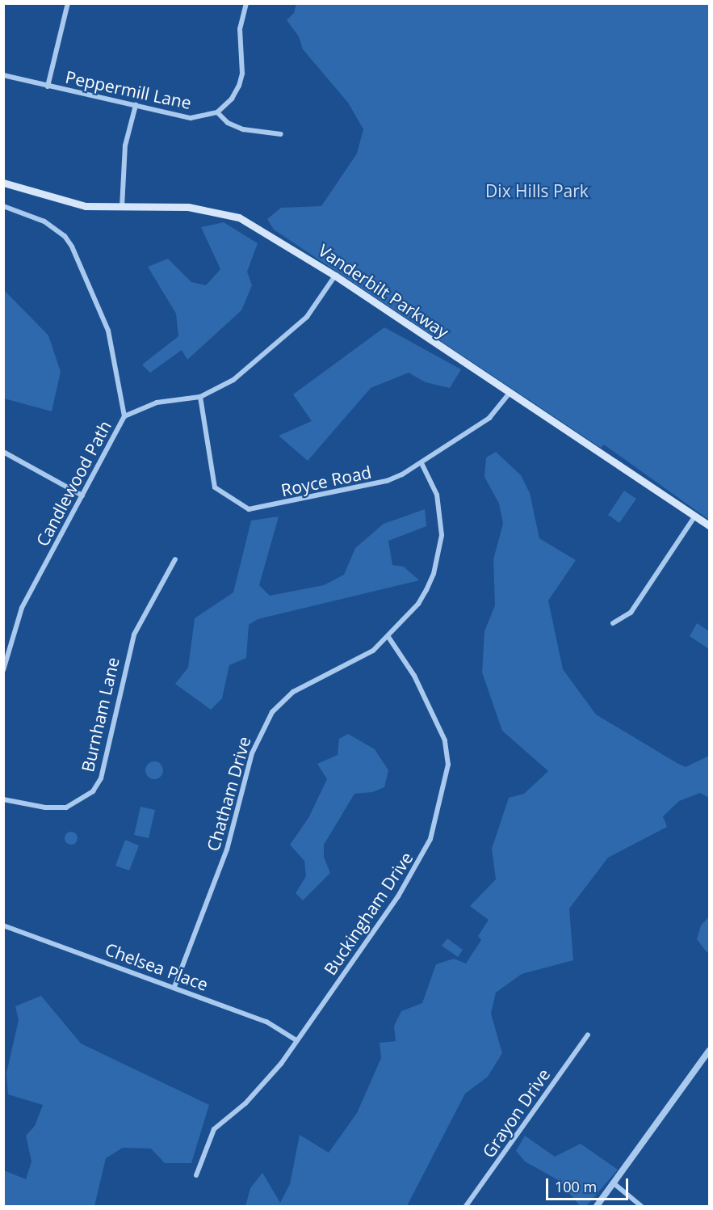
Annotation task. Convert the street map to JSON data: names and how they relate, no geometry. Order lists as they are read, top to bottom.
{
  "streets": {
    "main road": ["Vanderbilt Parkway"],
    "street": [
      "Peppermill Lane",
      "Royce Road",
      "Candlewood Path",
      "Burnham Lane",
      "Chatham Drive",
      "Buckingham Drive",
      "Chelsea Place",
      "Grayon Drive"
    ]
  },
  "crossings": [
    ["Vanderbilt Parkway", "Royce Road"],
    ["Royce Road", "Chatham Drive"],
    ["Chatham Drive", "Buckingham Drive"],
    ["Chatham Drive", "Chelsea Place"],
    ["Buckingham Drive", "Chelsea Place"]
  ],
  "parks": ["Dix Hills Park"],
  "scale_bar": "100 m"
}
